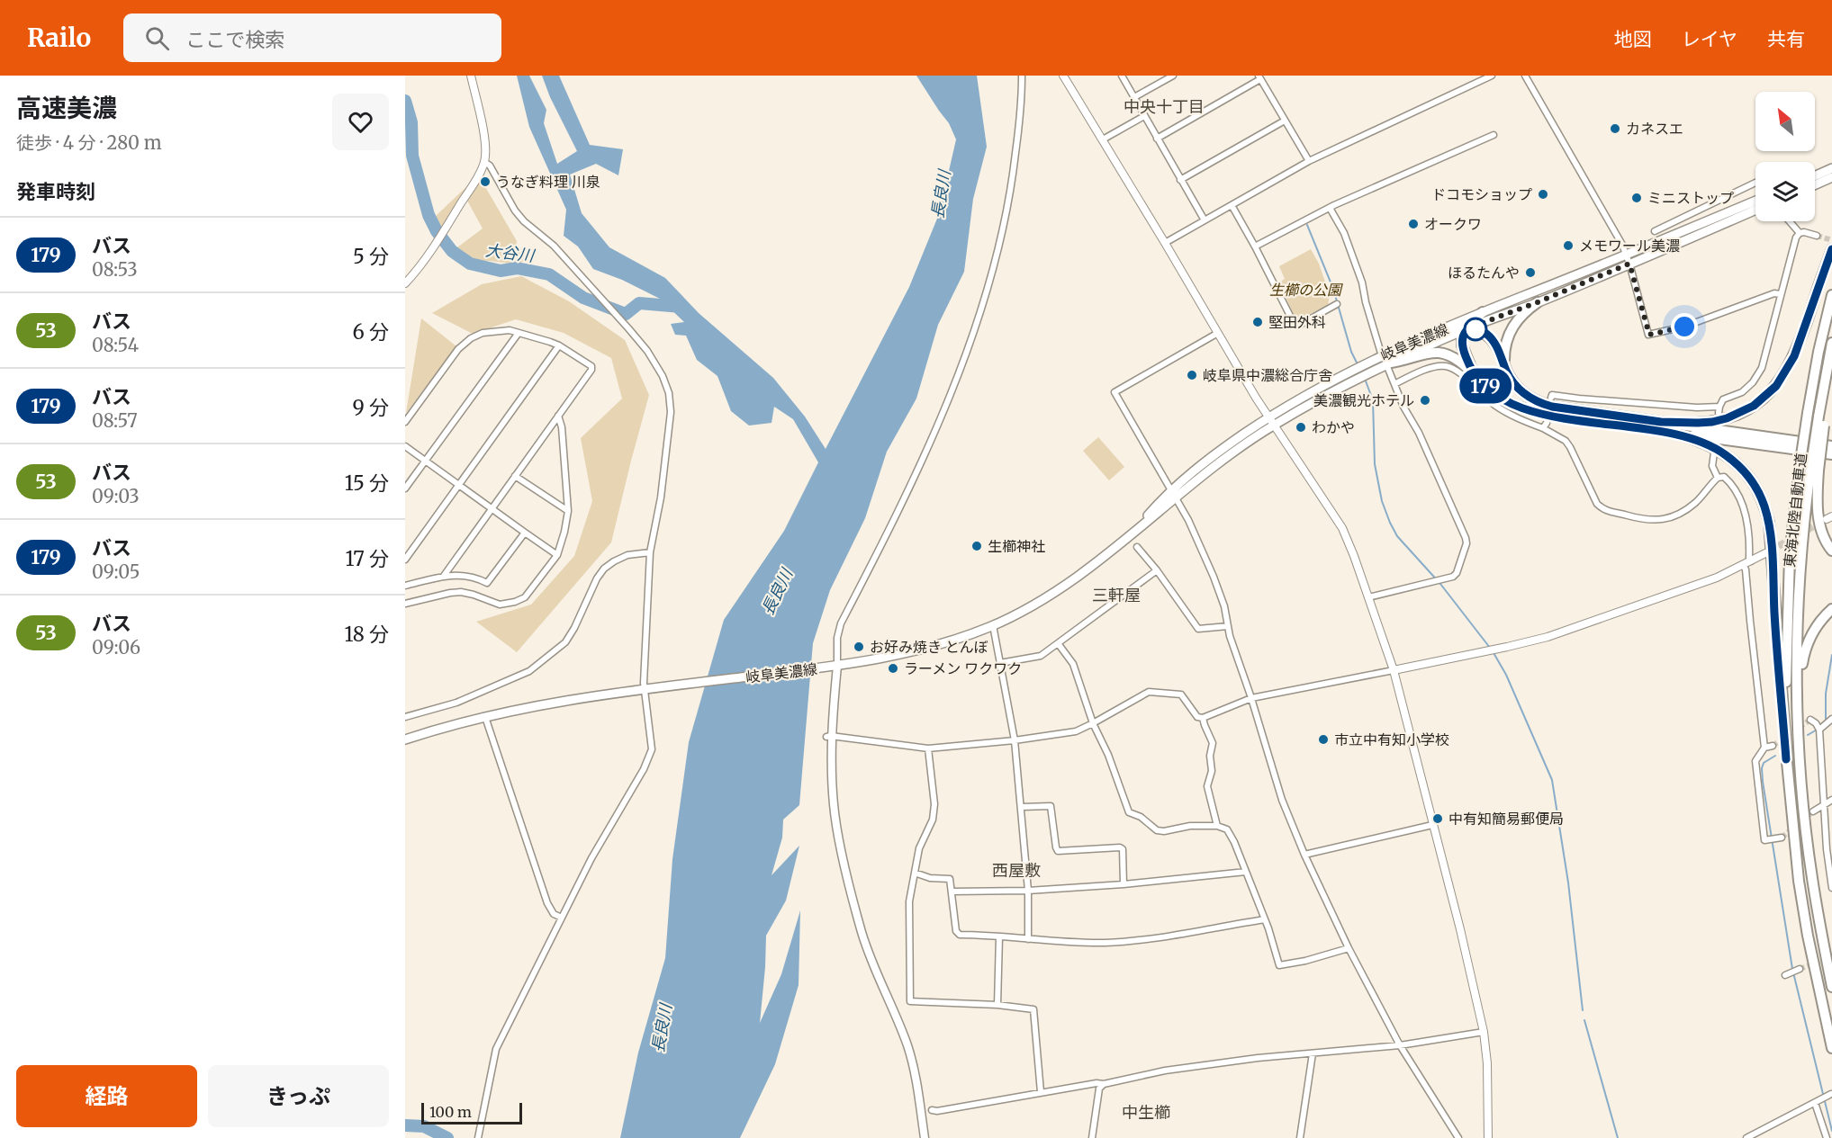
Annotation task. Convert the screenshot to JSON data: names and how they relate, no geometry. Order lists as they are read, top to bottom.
{
  "streets": {
    "highway": ["東海北陸自動車道"],
    "main road": ["岐阜美濃線"]
  },
  "districts": [
    "中央十丁目",
    "三軒屋",
    "西屋敷",
    "中生櫛"
  ],
  "water": ["長良川", "大谷川"],
  "parks": ["生櫛の公園"],
  "places": [
    "カネスエ",
    "うなぎ料理 川泉",
    "ドコモショップ",
    "ミニストップ",
    "オークワ",
    "メモワール美濃",
    "ほるたんや",
    "堅田外科",
    "岐阜県中濃総合庁舎",
    "美濃観光ホテル",
    "わかや",
    "生櫛神社",
    "お好み焼き とんぼ",
    "ラーメン ワクワク",
    "市立中有知小学校",
    "中有知簡易郵便局"
  ],
  "lines": ["bus line 179"],
  "scale_bar": "100 m",
  "north": "top left",
  "page": {
    "header": "Railo",
    "search": "ここで検索",
    "nav": ["地図", "レイヤ", "共有"],
    "heading": [
      ["高速美濃", "徒歩 · 4 分 · 280 m"],
      "発車時刻"
    ],
    "on_map": "179",
    "list": [
      {
        "mark": "179",
        "name": "バス",
        "note": "08:53",
        "value": "5 分"
      },
      {
        "mark": "53",
        "name": "バス",
        "note": "08:54",
        "value": "6 分"
      },
      {
        "mark": "179",
        "name": "バス",
        "note": "08:57",
        "value": "9 分"
      },
      {
        "mark": "53",
        "name": "バス",
        "note": "09:03",
        "value": "15 分"
      },
      {
        "mark": "179",
        "name": "バス",
        "note": "09:05",
        "value": "17 分"
      },
      {
        "mark": "53",
        "name": "バス",
        "note": "09:06",
        "value": "18 分"
      }
    ],
    "buttons": ["経路", "きっぷ"],
    "scale": "100 m"
  }
}
